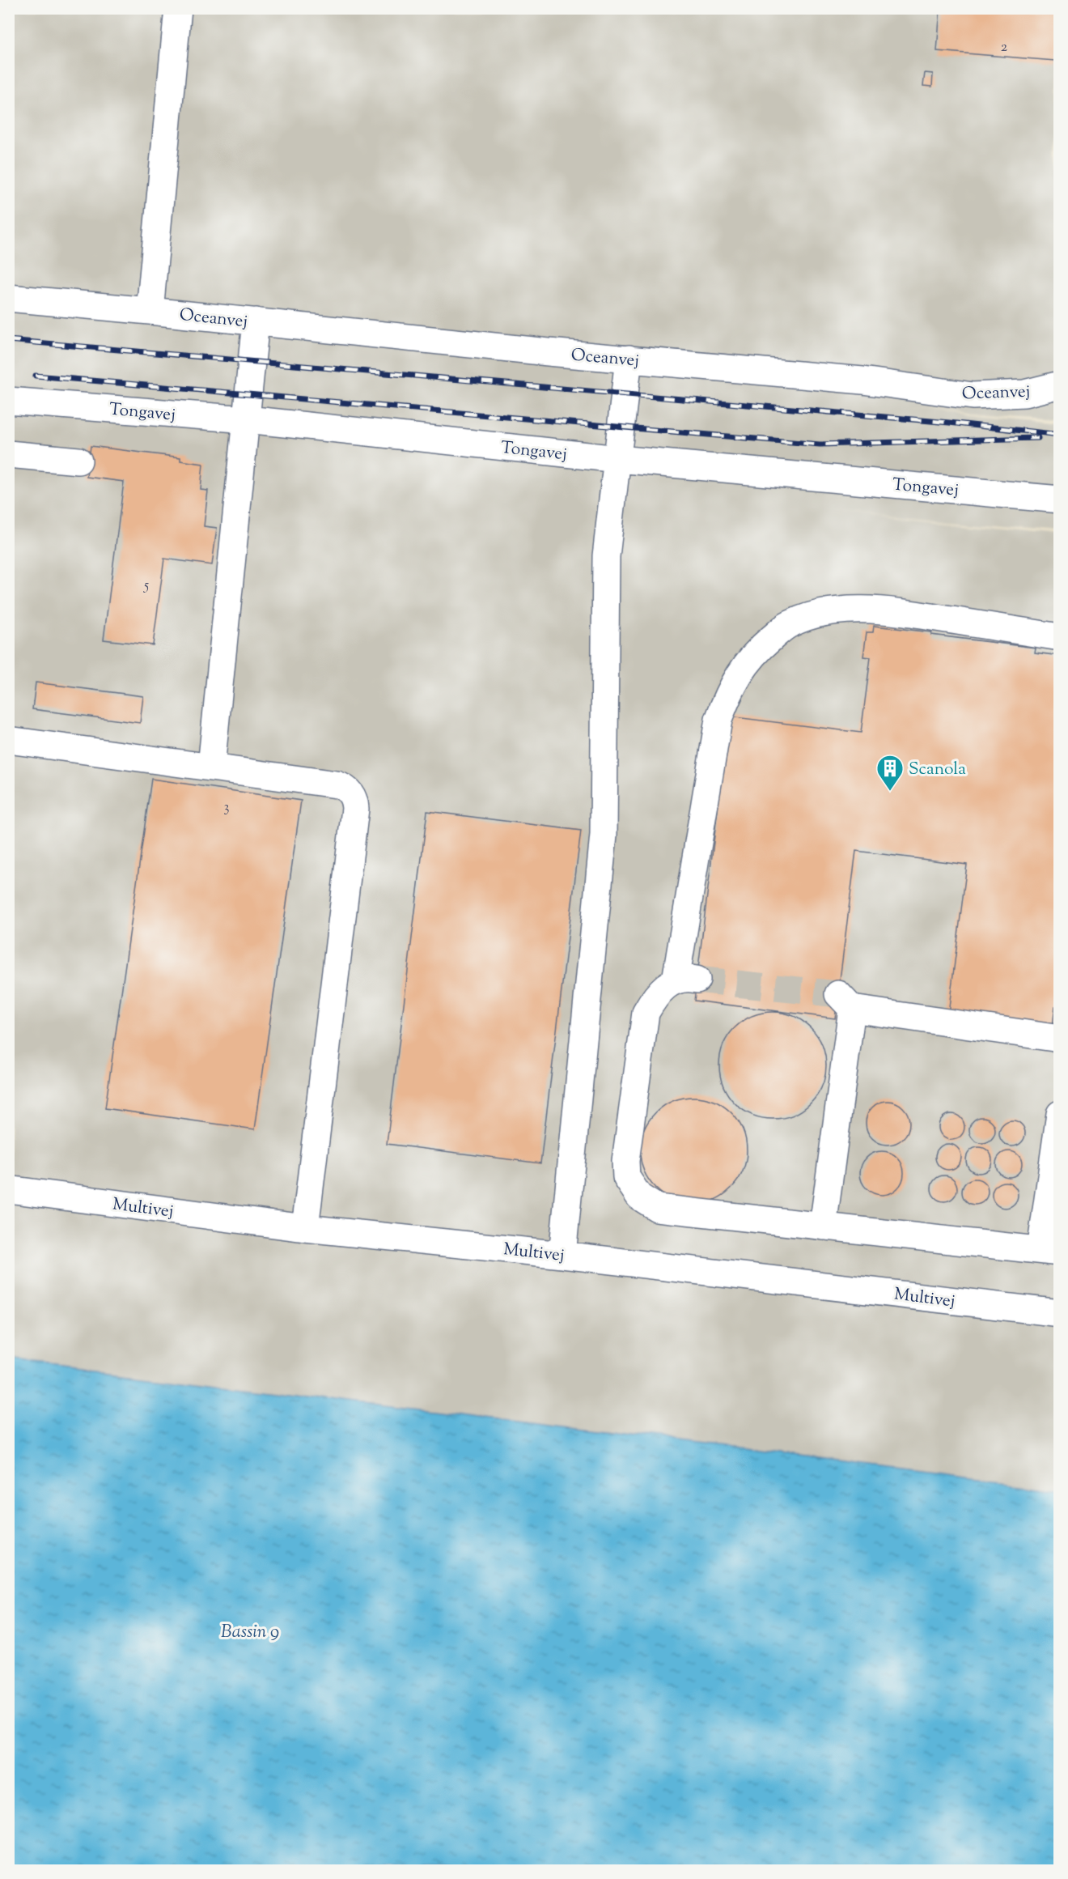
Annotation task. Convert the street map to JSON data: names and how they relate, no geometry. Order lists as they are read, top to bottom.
{
  "streets": {
    "street": ["Oceanvej", "Tongavej", "Multivej"]
  },
  "water": ["Bassin 9"],
  "places": {
    "building": ["Scanola"]
  },
  "house_numbers": ["2", "5", "3"]
}
